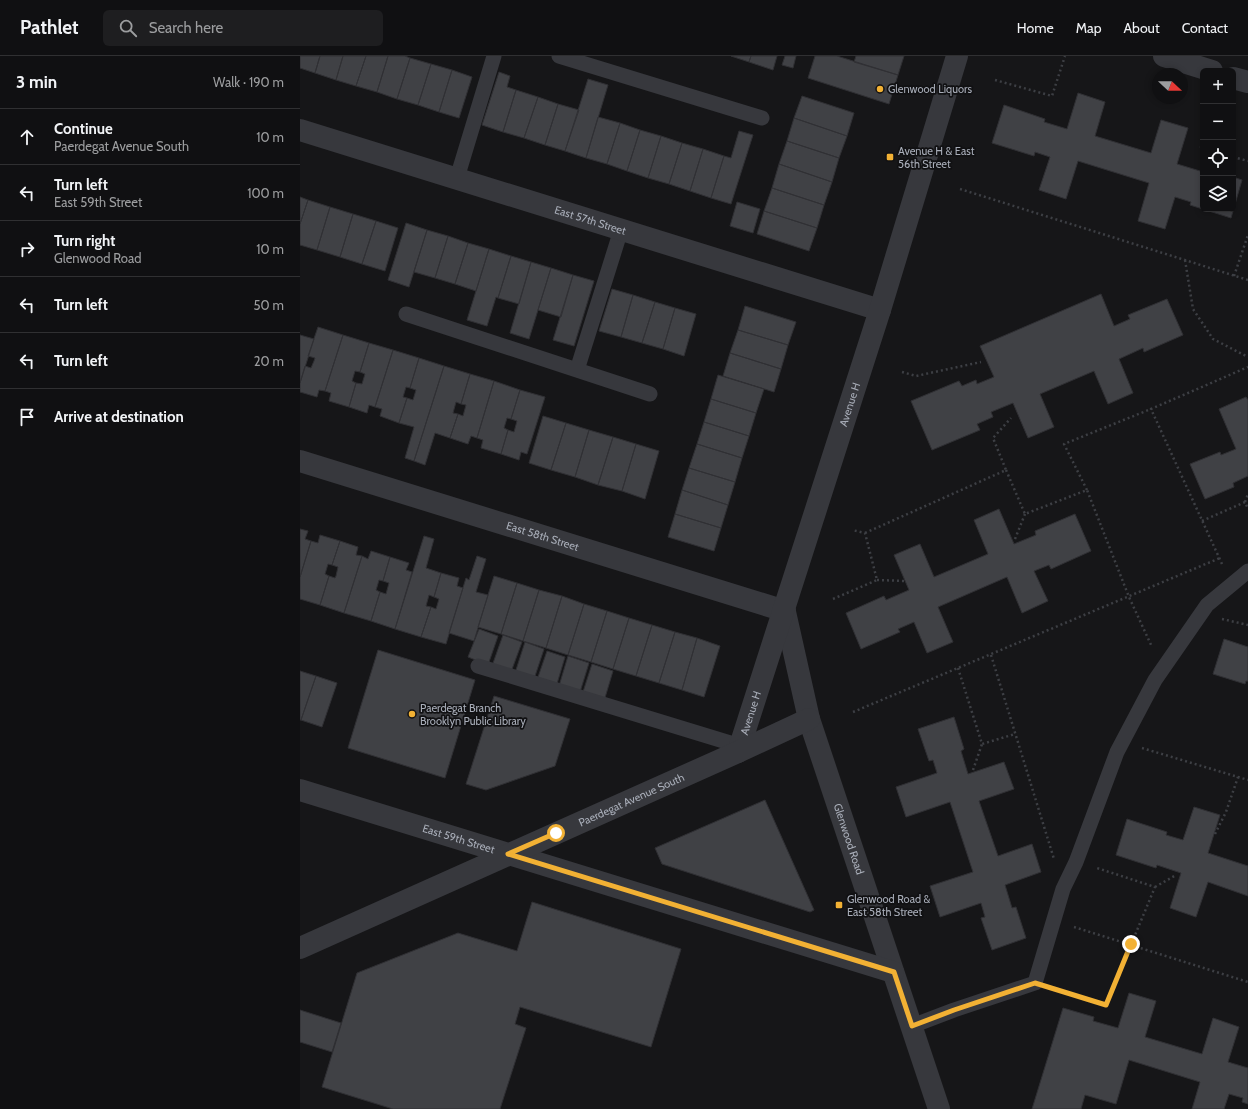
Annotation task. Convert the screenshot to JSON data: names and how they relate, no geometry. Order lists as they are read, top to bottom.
{
  "streets": {
    "street": [
      "East 57th Street",
      "Avenue H",
      "East 58th Street",
      "Paerdegat Avenue South",
      "East 59th Street",
      "Glenwood Road"
    ]
  },
  "crossings": [
    ["East 57th Street", "Avenue H"],
    ["Avenue H", "East 58th Street"],
    ["Avenue H", "Paerdegat Avenue South"],
    ["Avenue H", "Glenwood Road"],
    ["East 58th Street", "Glenwood Road"],
    ["Paerdegat Avenue South", "East 59th Street"],
    ["Paerdegat Avenue South", "Glenwood Road"],
    ["East 59th Street", "Glenwood Road"]
  ],
  "places": {
    "other": ["Glenwood Liquors", "Paerdegat Branch Brooklyn Public Library"],
    "transit": ["Avenue H & East 56th Street", "Glenwood Road & East 58th Street"]
  },
  "north": "right",
  "page": {
    "header": "Pathlet",
    "search": "Search here",
    "nav": [
      "Home",
      "Map",
      "About",
      "Contact"
    ],
    "heading": ["3 min", "Walk · 190 m"],
    "map_buttons": ["+", "−"],
    "list": [
      ["Continue", "Paerdegat Avenue South", "10 m"],
      ["Turn left", "East 59th Street", "100 m"],
      ["Turn right", "Glenwood Road", "10 m"],
      ["Turn left", "50 m"],
      ["Turn left", "20 m"],
      "Arrive at destination"
    ]
  }
}
